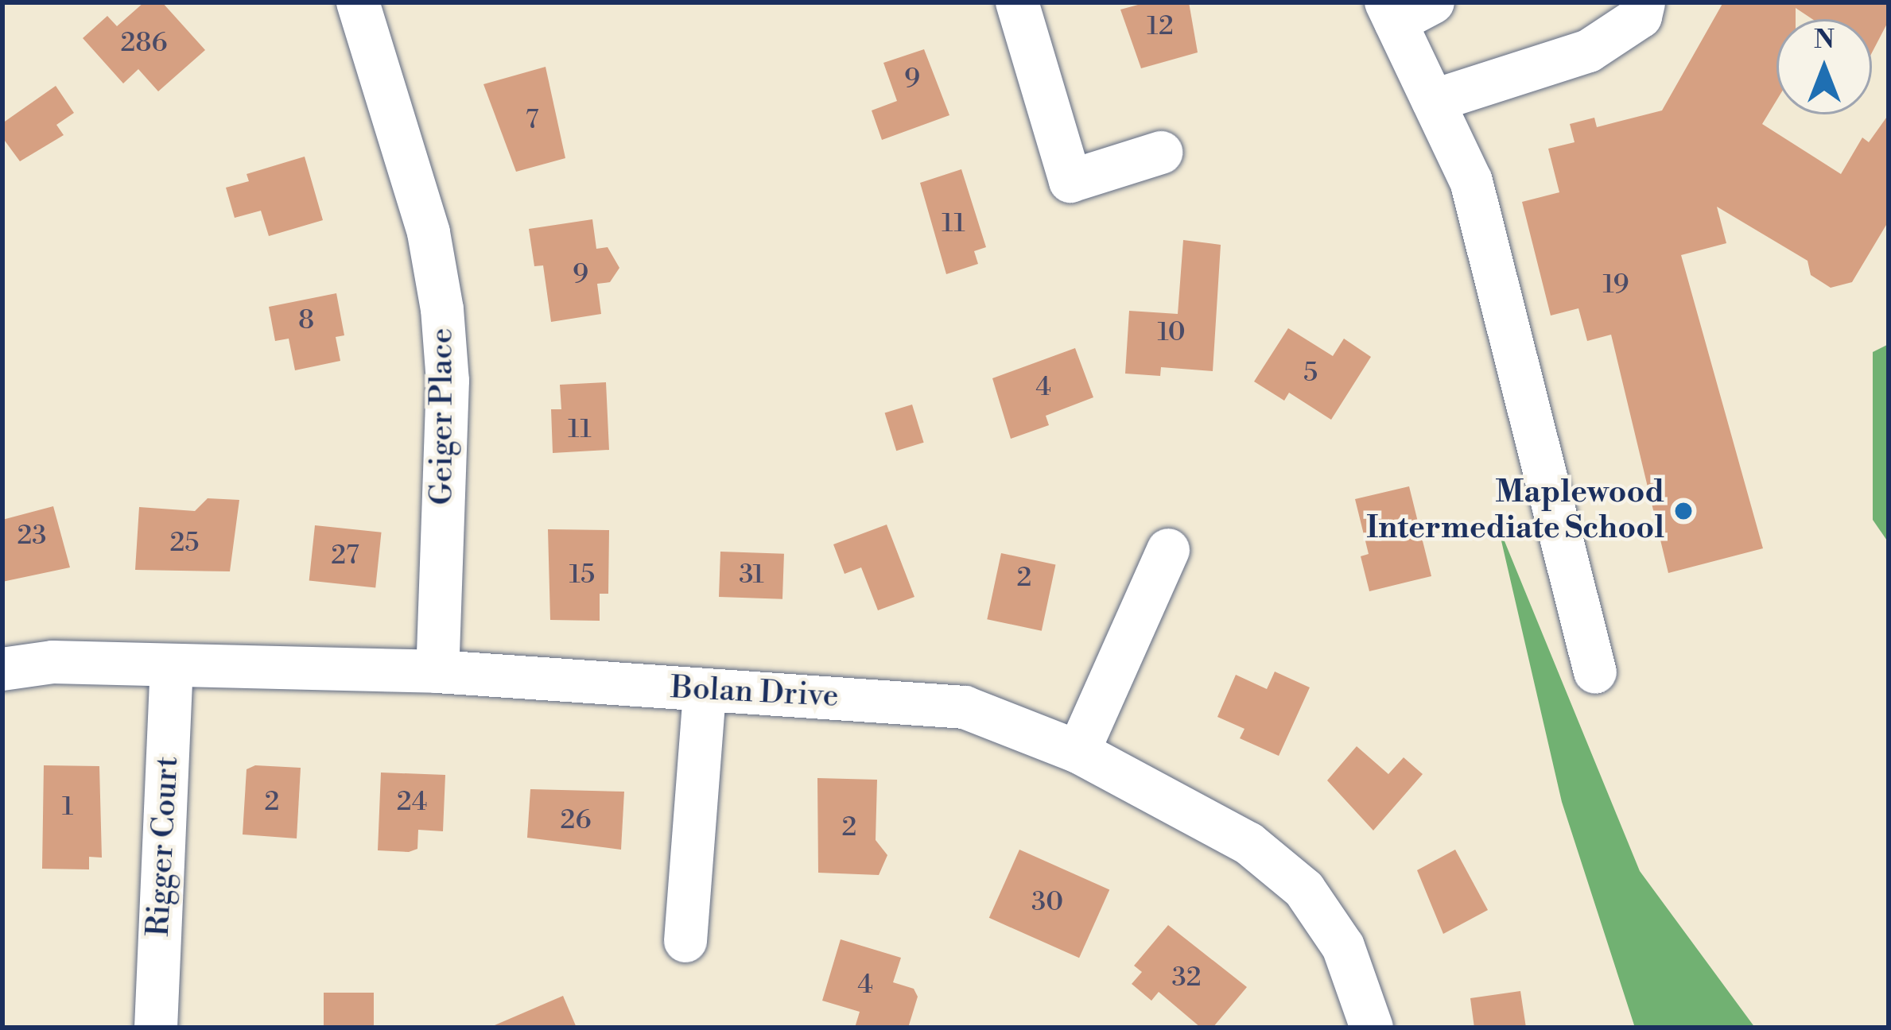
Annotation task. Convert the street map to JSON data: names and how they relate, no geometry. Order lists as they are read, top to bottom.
{
  "streets": {
    "street": ["Geiger Place", "Bolan Drive", "Rigger Court"]
  },
  "crossings": [
    ["Geiger Place", "Bolan Drive"],
    ["Bolan Drive", "Rigger Court"]
  ],
  "places": ["Maplewood Intermediate School"],
  "house_numbers": [
    "12",
    "286",
    "9",
    "7",
    "11",
    "9",
    "19",
    "8",
    "10",
    "5",
    "4",
    "11",
    "23",
    "25",
    "27",
    "15",
    "31",
    "2",
    "2",
    "24",
    "1",
    "26",
    "2",
    "30",
    "32",
    "4"
  ],
  "north": "top"
}
